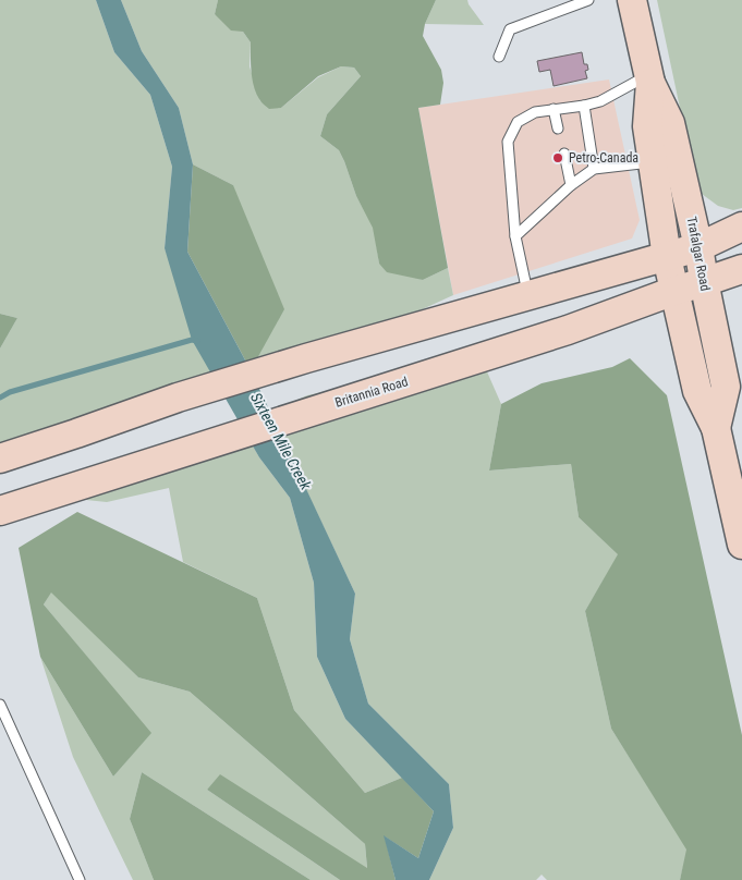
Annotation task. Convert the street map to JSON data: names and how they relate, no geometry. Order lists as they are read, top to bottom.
{
  "streets": {
    "main road": ["Trafalgar Road", "Britannia Road"]
  },
  "crossings": [
    ["Trafalgar Road", "Britannia Road"]
  ],
  "water": ["Sixteen Mile Creek"],
  "places": ["Petro-Canada"]
}
